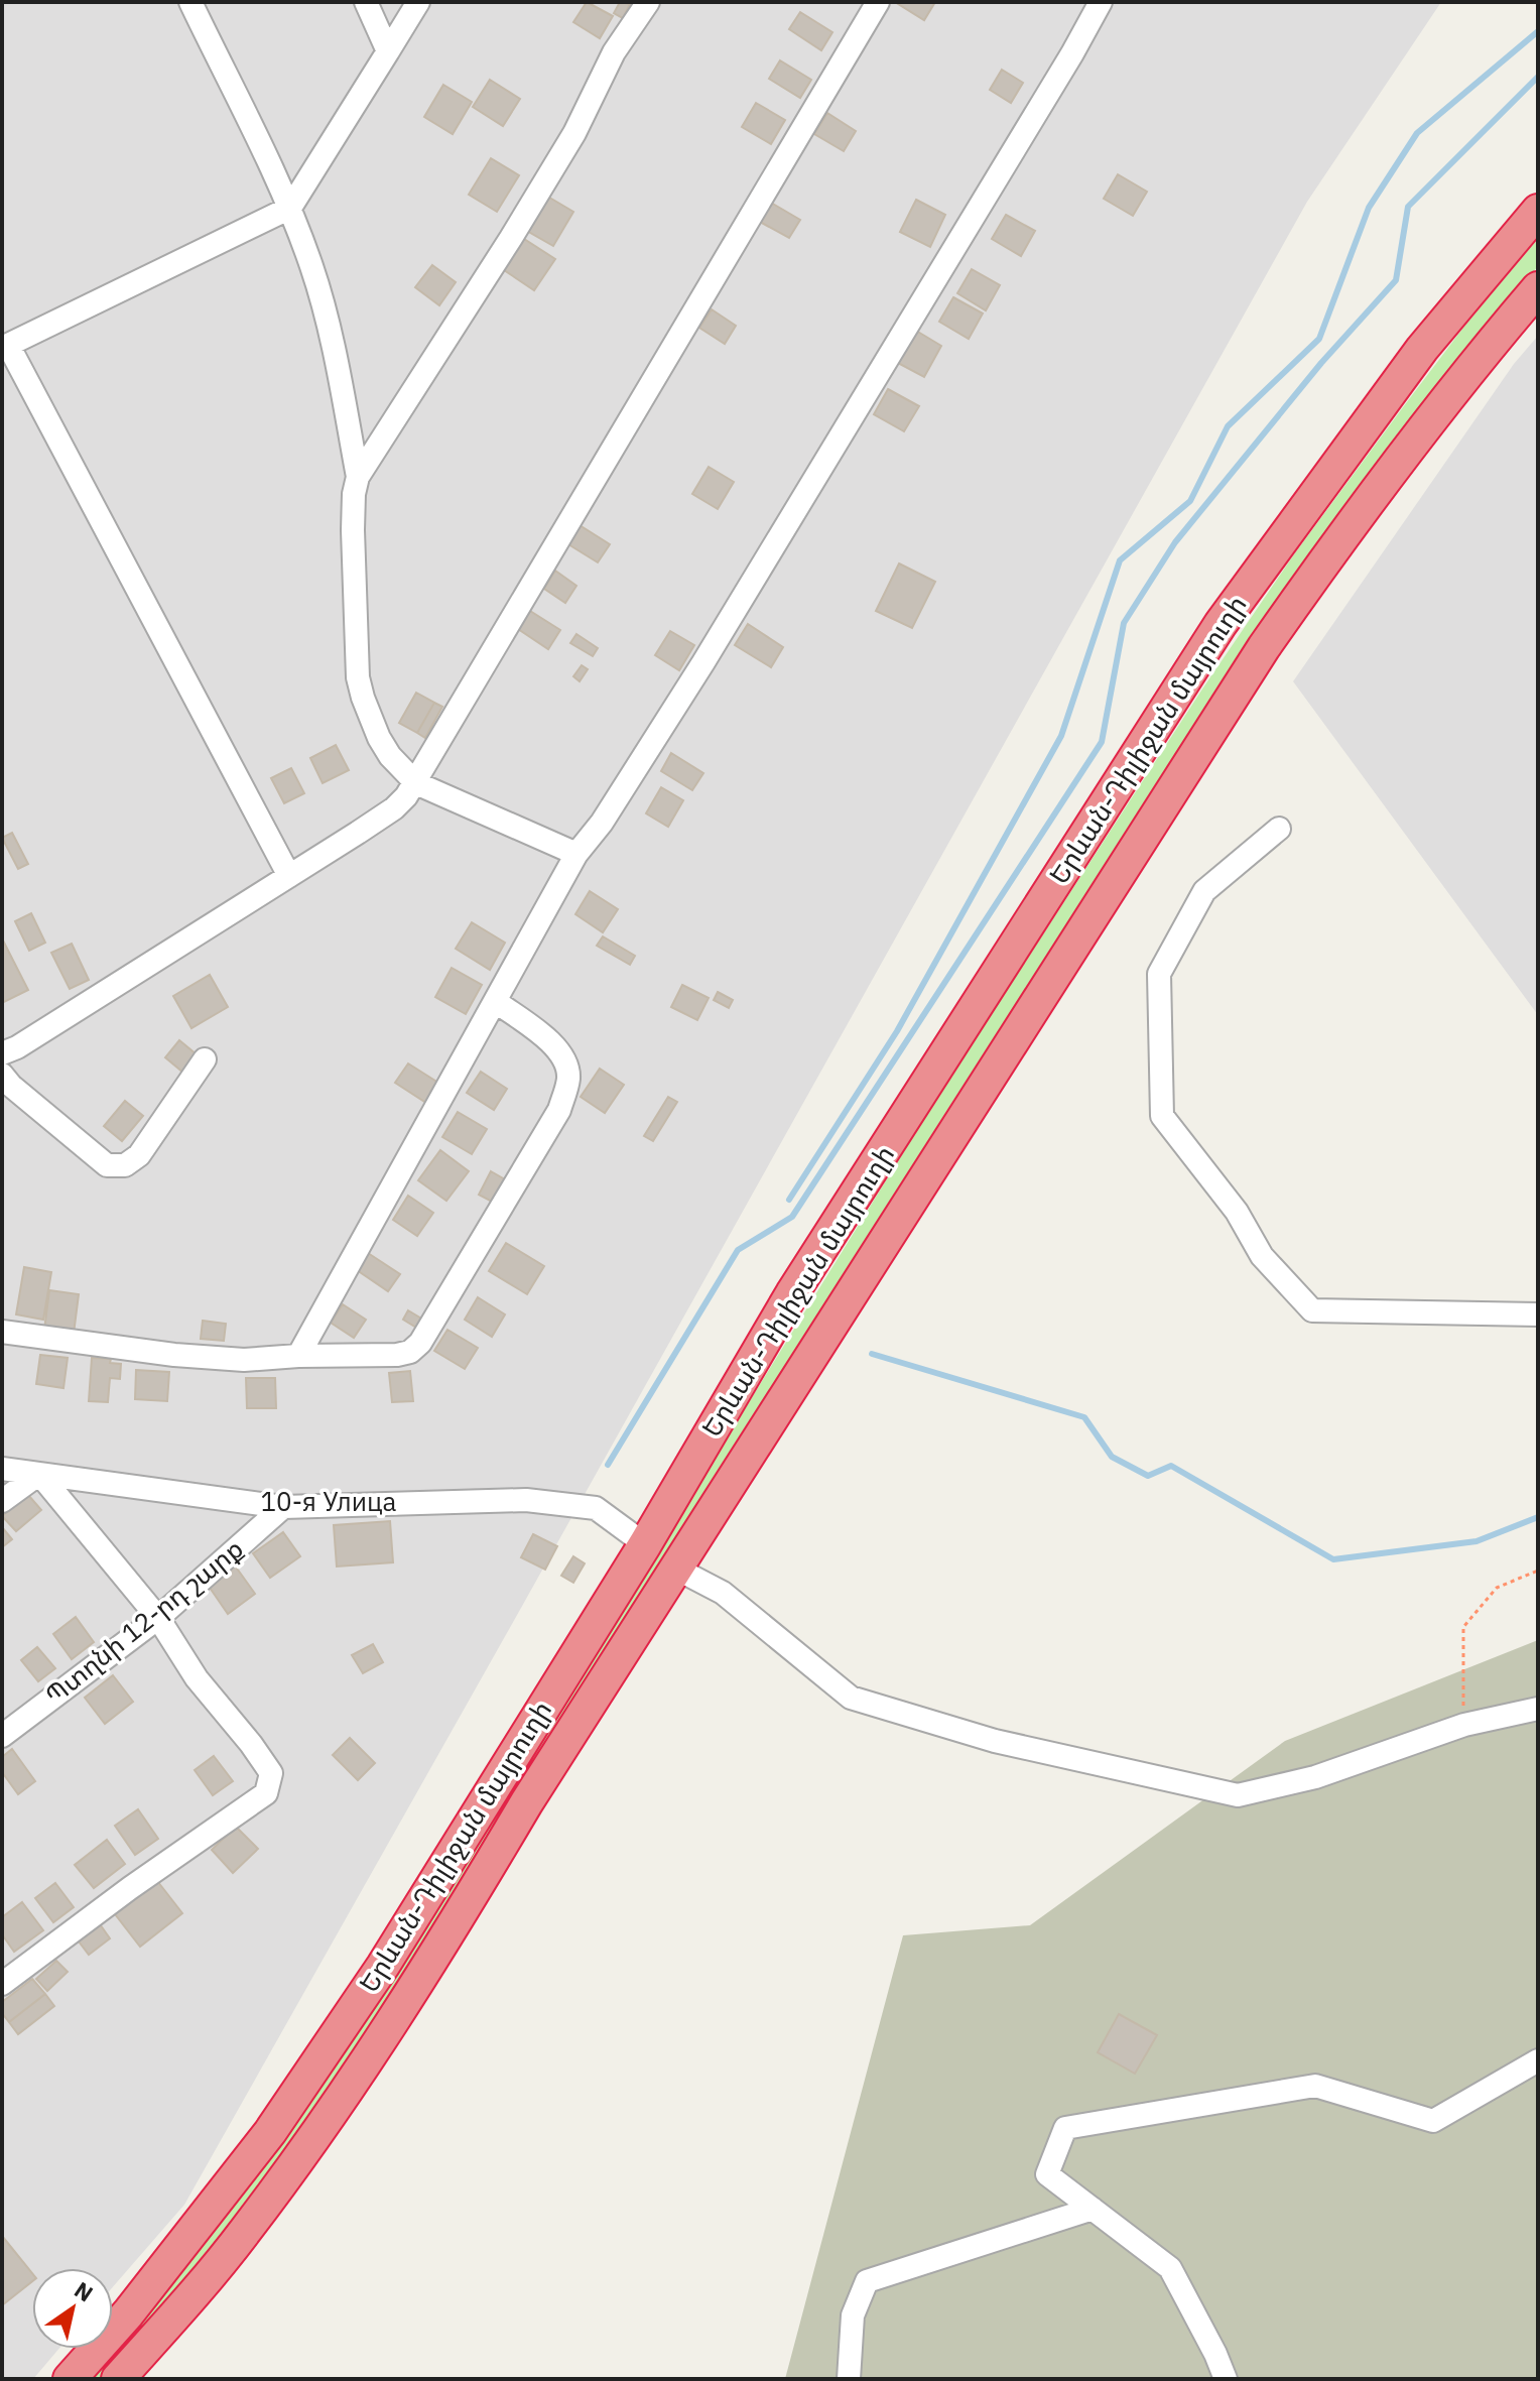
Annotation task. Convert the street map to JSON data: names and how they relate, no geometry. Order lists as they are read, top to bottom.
{
  "streets": {
    "highway": ["Երևան-Դիլիջան մայրուղի"],
    "street": ["10-я Улица", "Պտղնի 12-րդ շարք"]
  },
  "crossings": [
    ["Երևան-Դիլիջան մայրուղի", "10-я Улица"],
    ["10-я Улица", "Պտղնի 12-րդ շարք"]
  ],
  "north": "top right"
}
